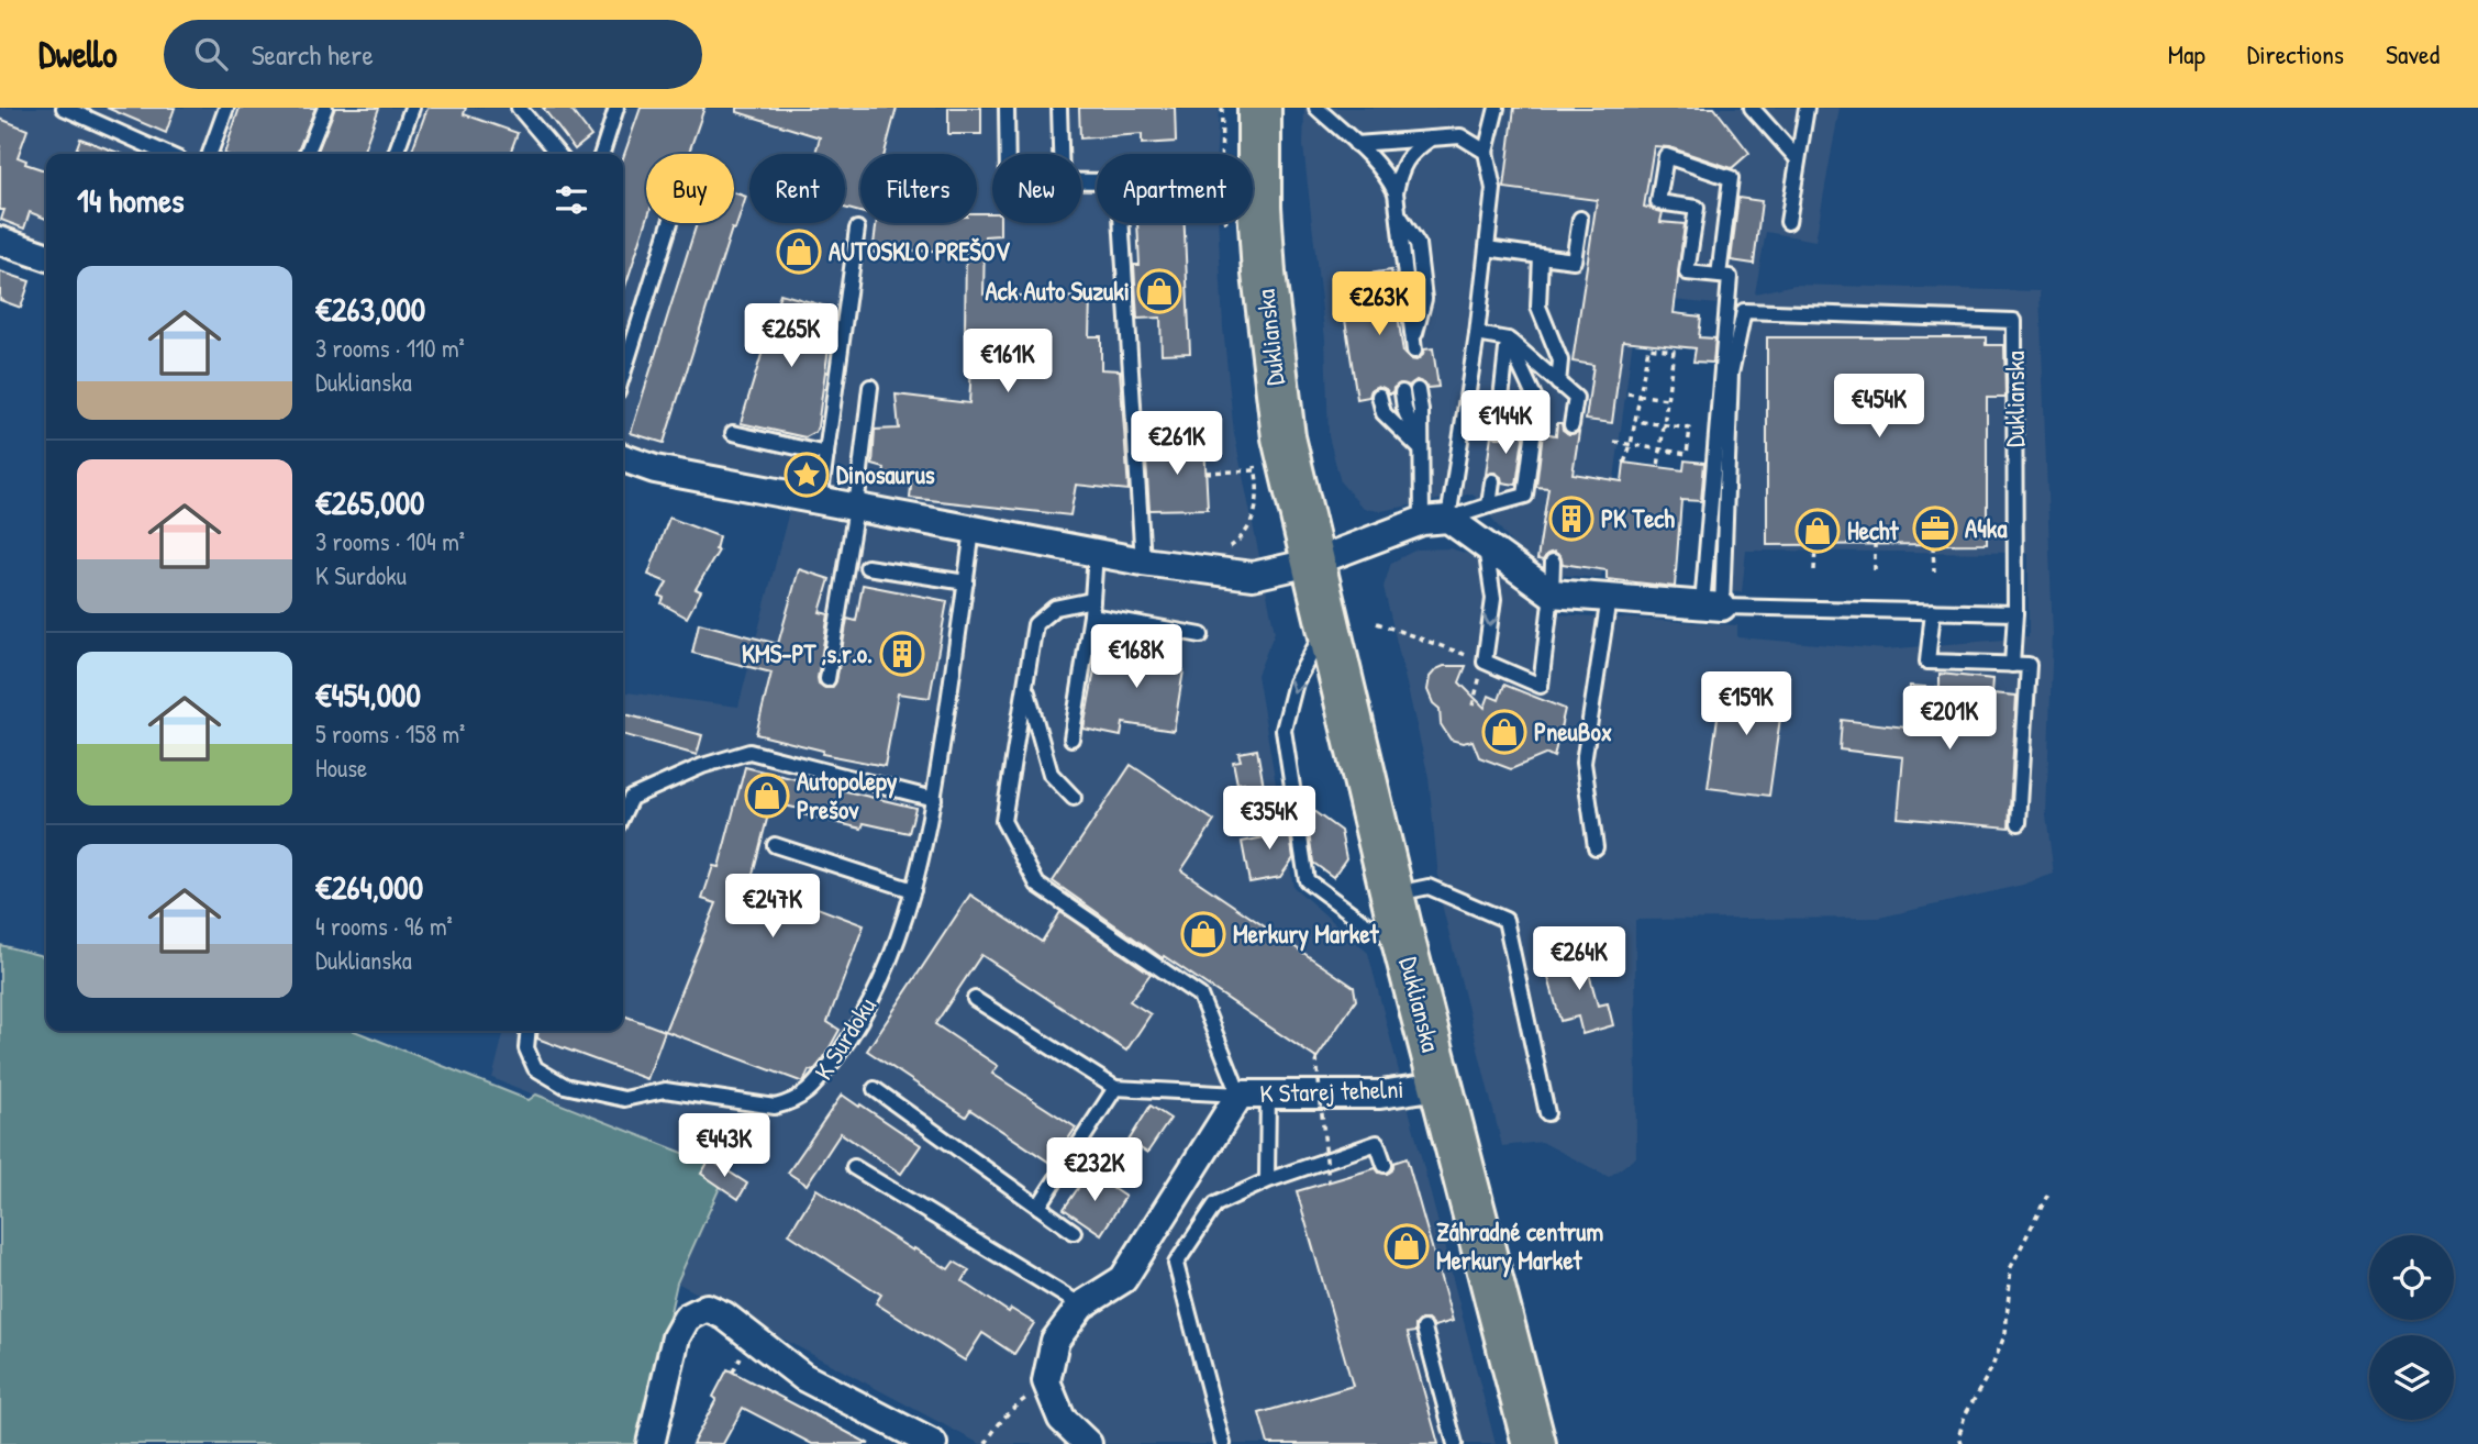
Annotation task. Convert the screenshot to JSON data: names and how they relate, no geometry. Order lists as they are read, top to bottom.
{
  "streets": {
    "main road": ["Duklianska"],
    "street": ["K Starej tehelni"],
    "lane": ["K Surdoku"]
  },
  "crossings": [
    ["Duklianska", "K Starej tehelni"]
  ],
  "places": {
    "shop": [
      "AUTOSKLO PREŠOV",
      "Ack Auto Suzuki",
      "Hecht",
      "PneuBox",
      "Autopolepy Prešov",
      "Merkury Market",
      "Záhradné centrum Merkury Market"
    ],
    "place": ["Dinosaurus"],
    "building": ["PK Tech", "KMS-PT ,s.r.o."],
    "office": ["A4ka"]
  },
  "page": {
    "header": "Dwello",
    "search": "Search here",
    "nav": ["Map", "Directions", "Saved"],
    "chip": [
      "Buy",
      "Rent",
      "Filters",
      "New",
      "Apartment"
    ],
    "heading": "14 homes",
    "list": [
      {
        "name": "€263,000",
        "note": "3 rooms · 110 m² · Duklianska"
      },
      {
        "name": "€265,000",
        "note": "3 rooms · 104 m² · K Surdoku"
      },
      {
        "name": "€454,000",
        "note": "5 rooms · 158 m² · House"
      },
      {
        "name": "€264,000",
        "note": "4 rooms · 96 m² · Duklianska"
      }
    ],
    "price": [
      "€263K",
      "€265K",
      "€161K",
      "€454K",
      "€144K",
      "€261K",
      "€168K",
      "€159K",
      "€201K",
      "€354K",
      "€247K",
      "€264K",
      "€443K",
      "€232K"
    ]
  }
}
